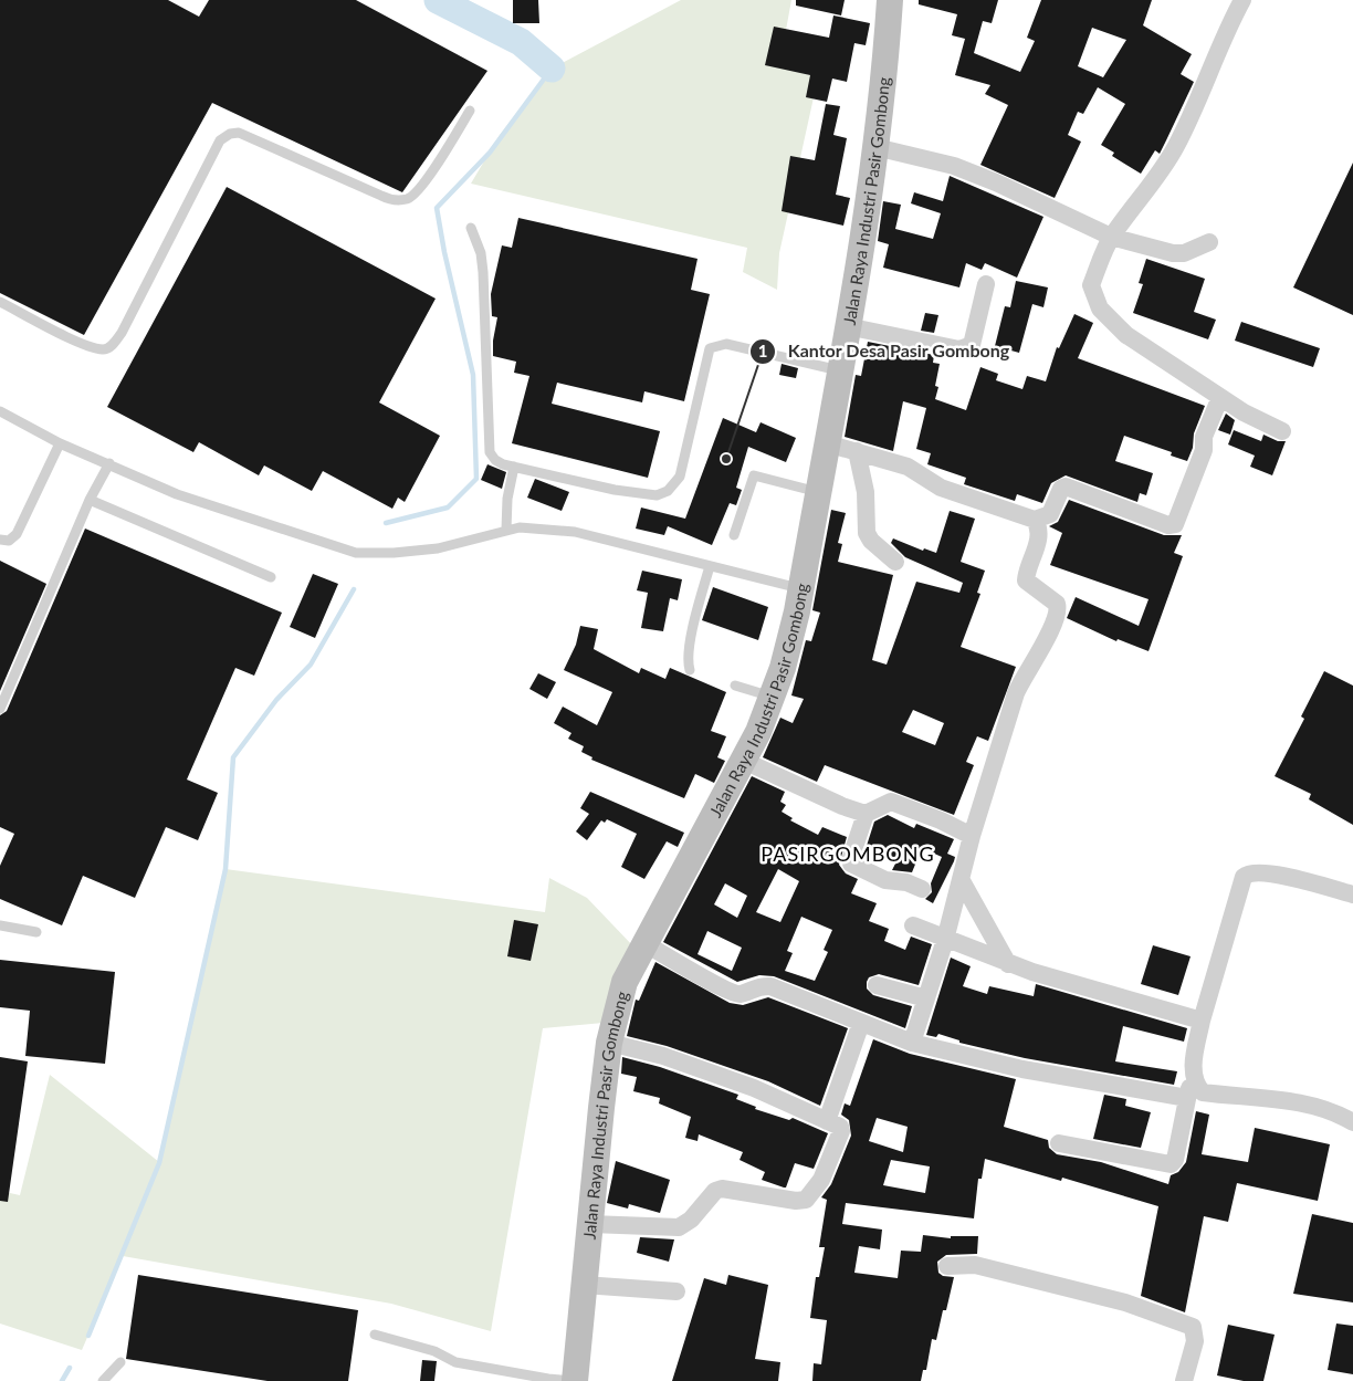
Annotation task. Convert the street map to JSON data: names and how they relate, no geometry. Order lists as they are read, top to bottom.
{
  "streets": {
    "main road": ["Jalan Raya Industri Pasir Gombong"]
  },
  "districts": ["PASIRGOMBONG"],
  "places": ["Kantor Desa Pasir Gombong"]
}
